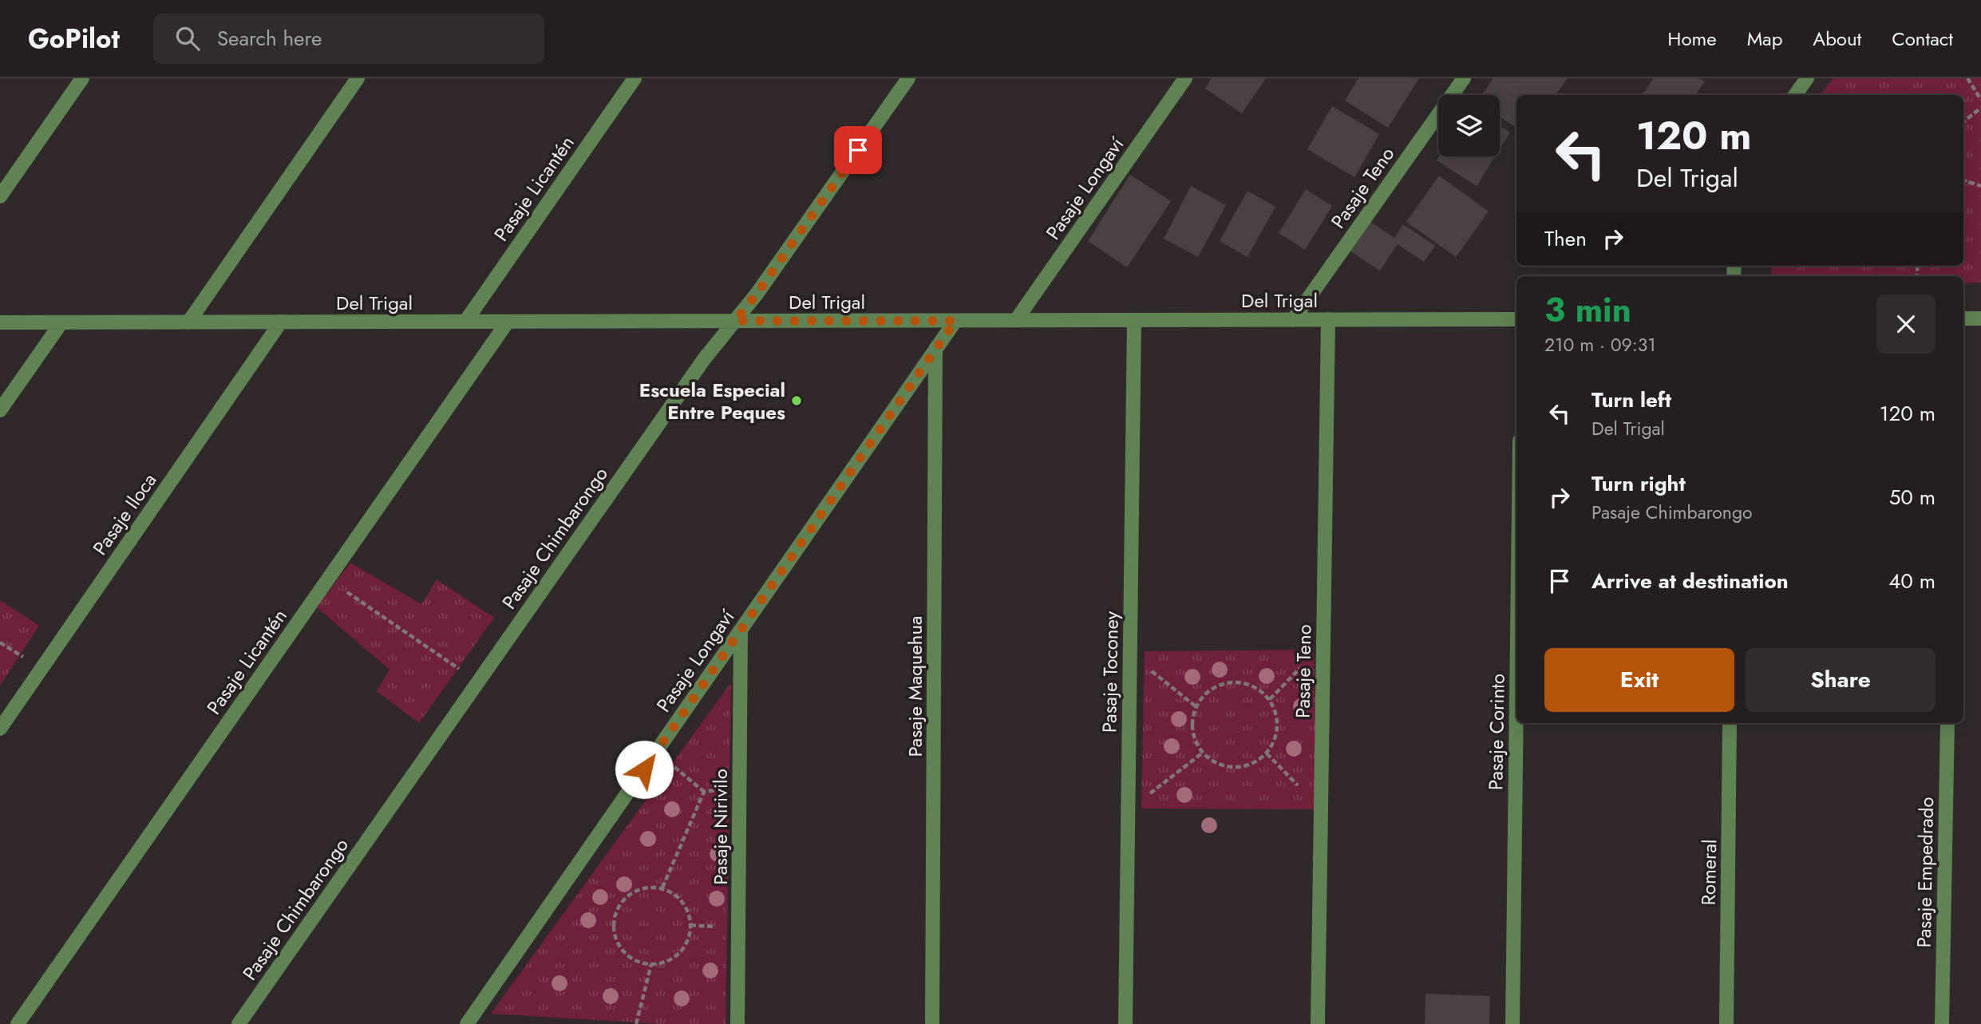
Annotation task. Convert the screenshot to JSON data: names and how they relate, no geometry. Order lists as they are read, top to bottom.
{
  "streets": {
    "street": [
      "Pasaje Teno",
      "Pasaje Licantén",
      "Pasaje Longaví",
      "Del Trigal",
      "Pasaje Iloca",
      "Pasaje Chimbarongo",
      "Pasaje Toconey",
      "Pasaje Maquehua",
      "Pasaje Corinto",
      "Pasaje Nirivilo",
      "Romeral",
      "Pasaje Empedrado"
    ]
  },
  "crossings": [
    ["Pasaje Teno", "Del Trigal"],
    ["Pasaje Licantén", "Del Trigal"],
    ["Pasaje Longaví", "Del Trigal"],
    ["Pasaje Longaví", "Pasaje Maquehua"],
    ["Pasaje Longaví", "Pasaje Nirivilo"],
    ["Del Trigal", "Pasaje Iloca"],
    ["Del Trigal", "Pasaje Chimbarongo"],
    ["Del Trigal", "Pasaje Toconey"]
  ],
  "places": ["Escuela Especial Entre Peques"],
  "page": {
    "header": "GoPilot",
    "search": "Search here",
    "nav": [
      "Home",
      "Map",
      "About",
      "Contact"
    ],
    "turn": ["120 m", "Del Trigal"],
    "then": "Then",
    "heading": ["3 min", "210 m · 09:31"],
    "list": [
      {
        "name": "Turn left",
        "note": "Del Trigal",
        "value": "120 m"
      },
      {
        "name": "Turn right",
        "note": "Pasaje Chimbarongo",
        "value": "50 m"
      },
      {
        "name": "Arrive at destination",
        "value": "40 m"
      }
    ],
    "buttons": ["Exit", "Share"]
  }
}
